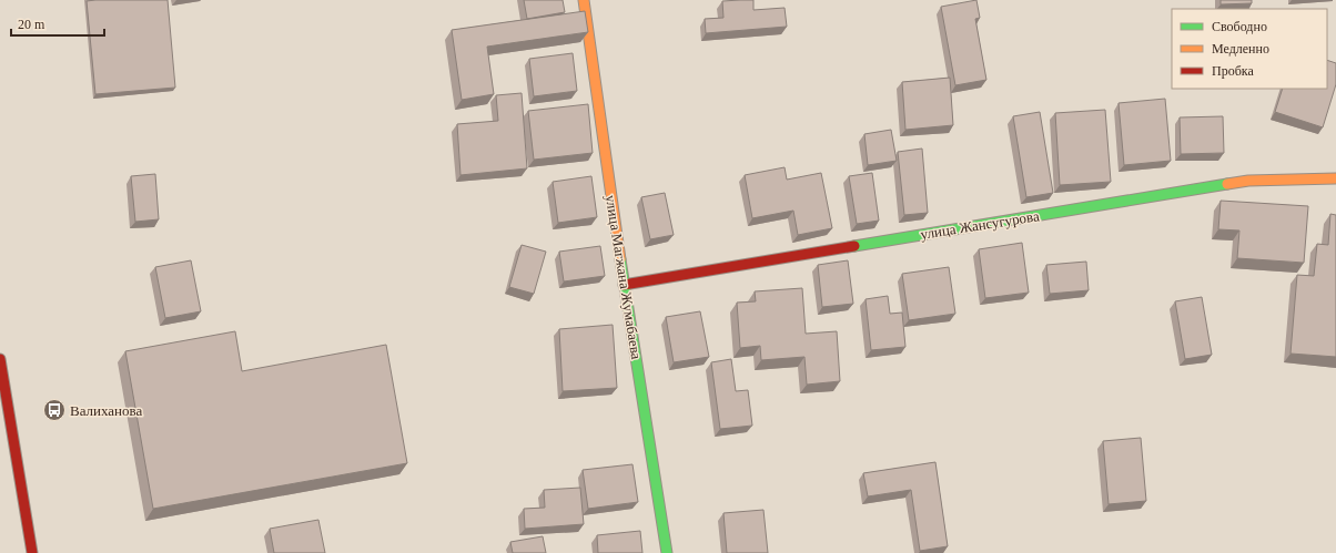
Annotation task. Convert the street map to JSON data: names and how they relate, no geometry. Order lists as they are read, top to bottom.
{
  "streets": {
    "street": ["улица Жансугурова", "улица Магжана Жумабаева"]
  },
  "crossings": [
    ["улица Жансугурова", "улица Магжана Жумабаева"]
  ],
  "places": {
    "bus stop": ["Валиханова"]
  },
  "legend": ["Свободно", "Медленно", "Пробка"],
  "scale_bar": "20 m"
}
